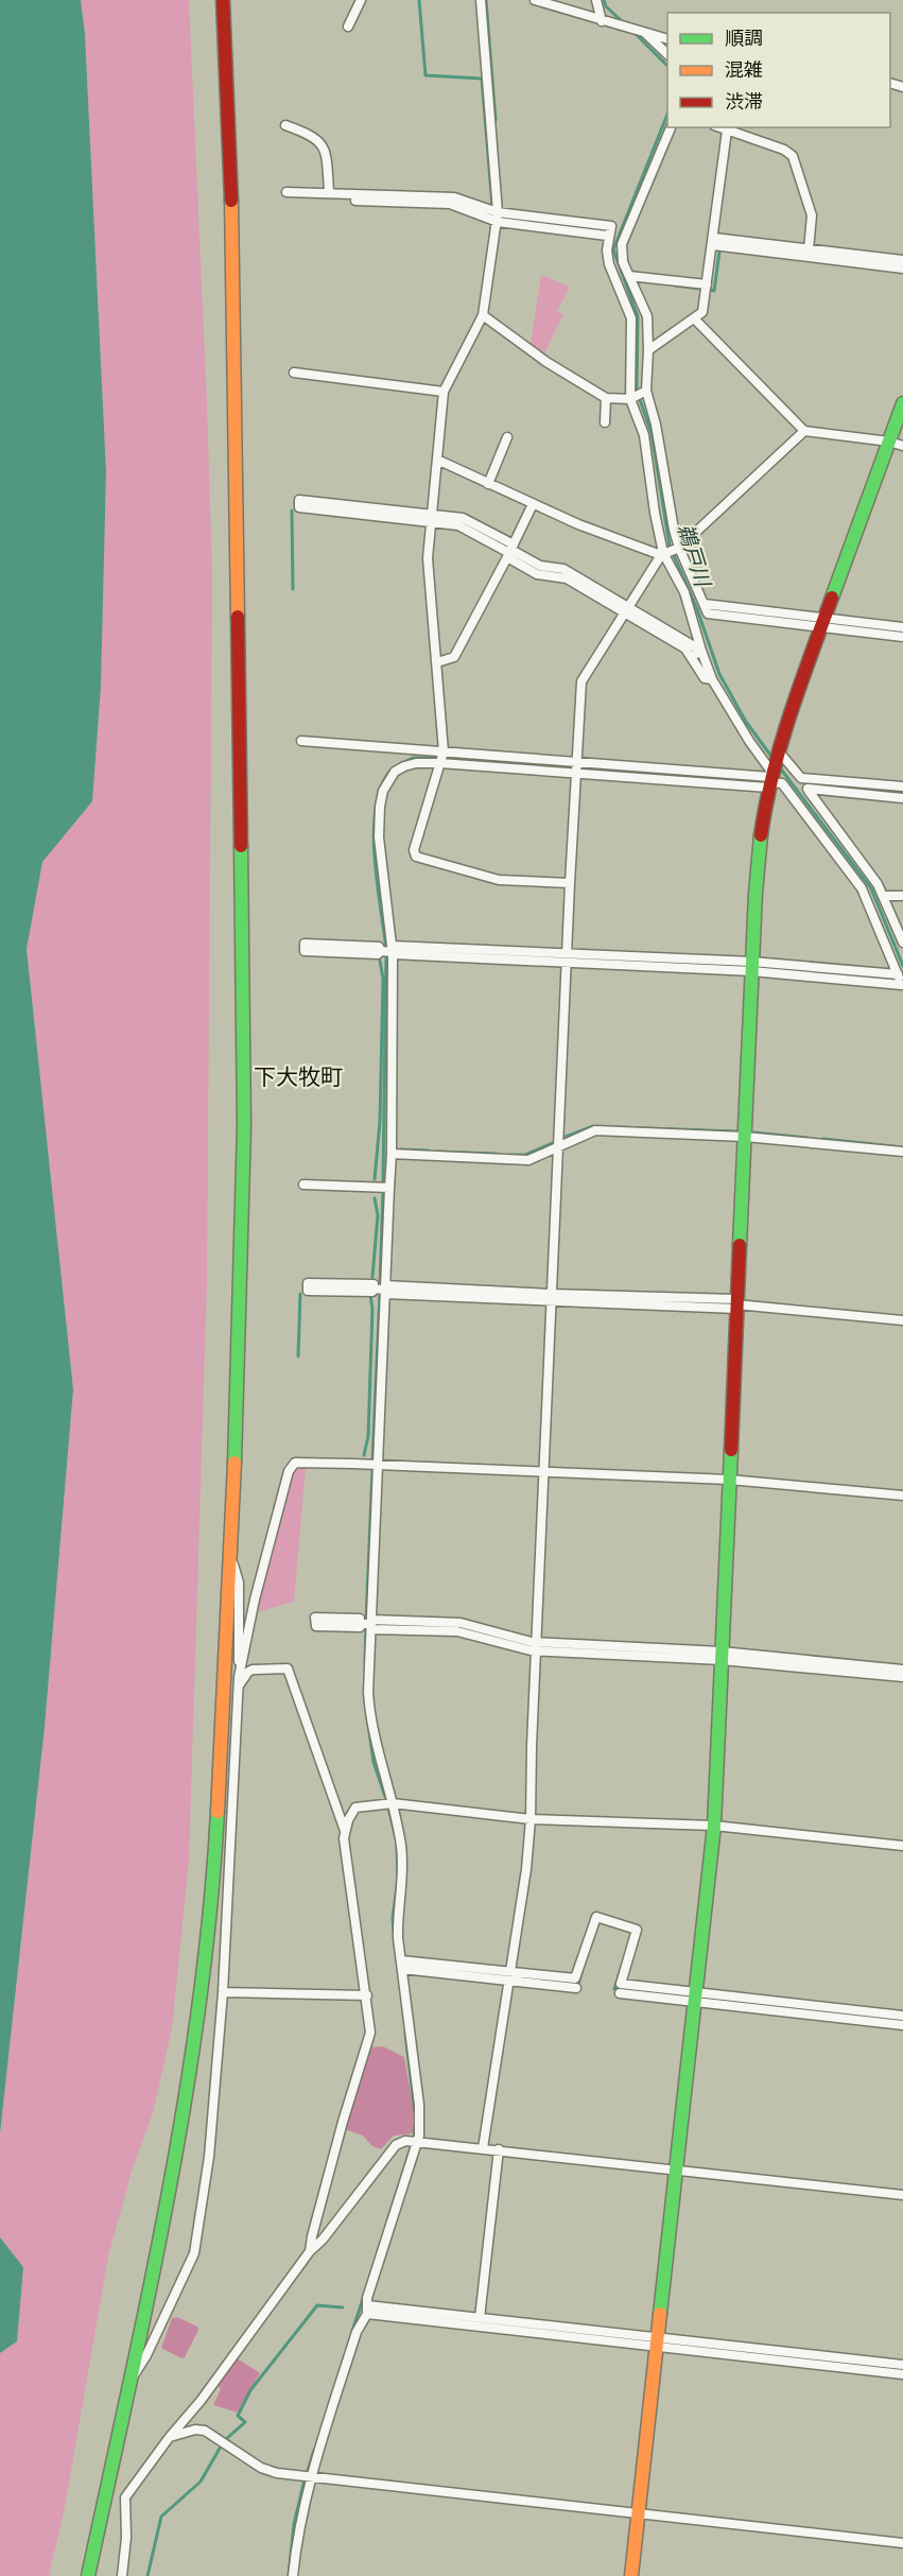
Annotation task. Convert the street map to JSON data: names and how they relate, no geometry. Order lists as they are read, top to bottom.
{
  "districts": ["下大牧町"],
  "water": ["鵜戸川"],
  "legend": ["順調", "混雑", "渋滞"]
}
